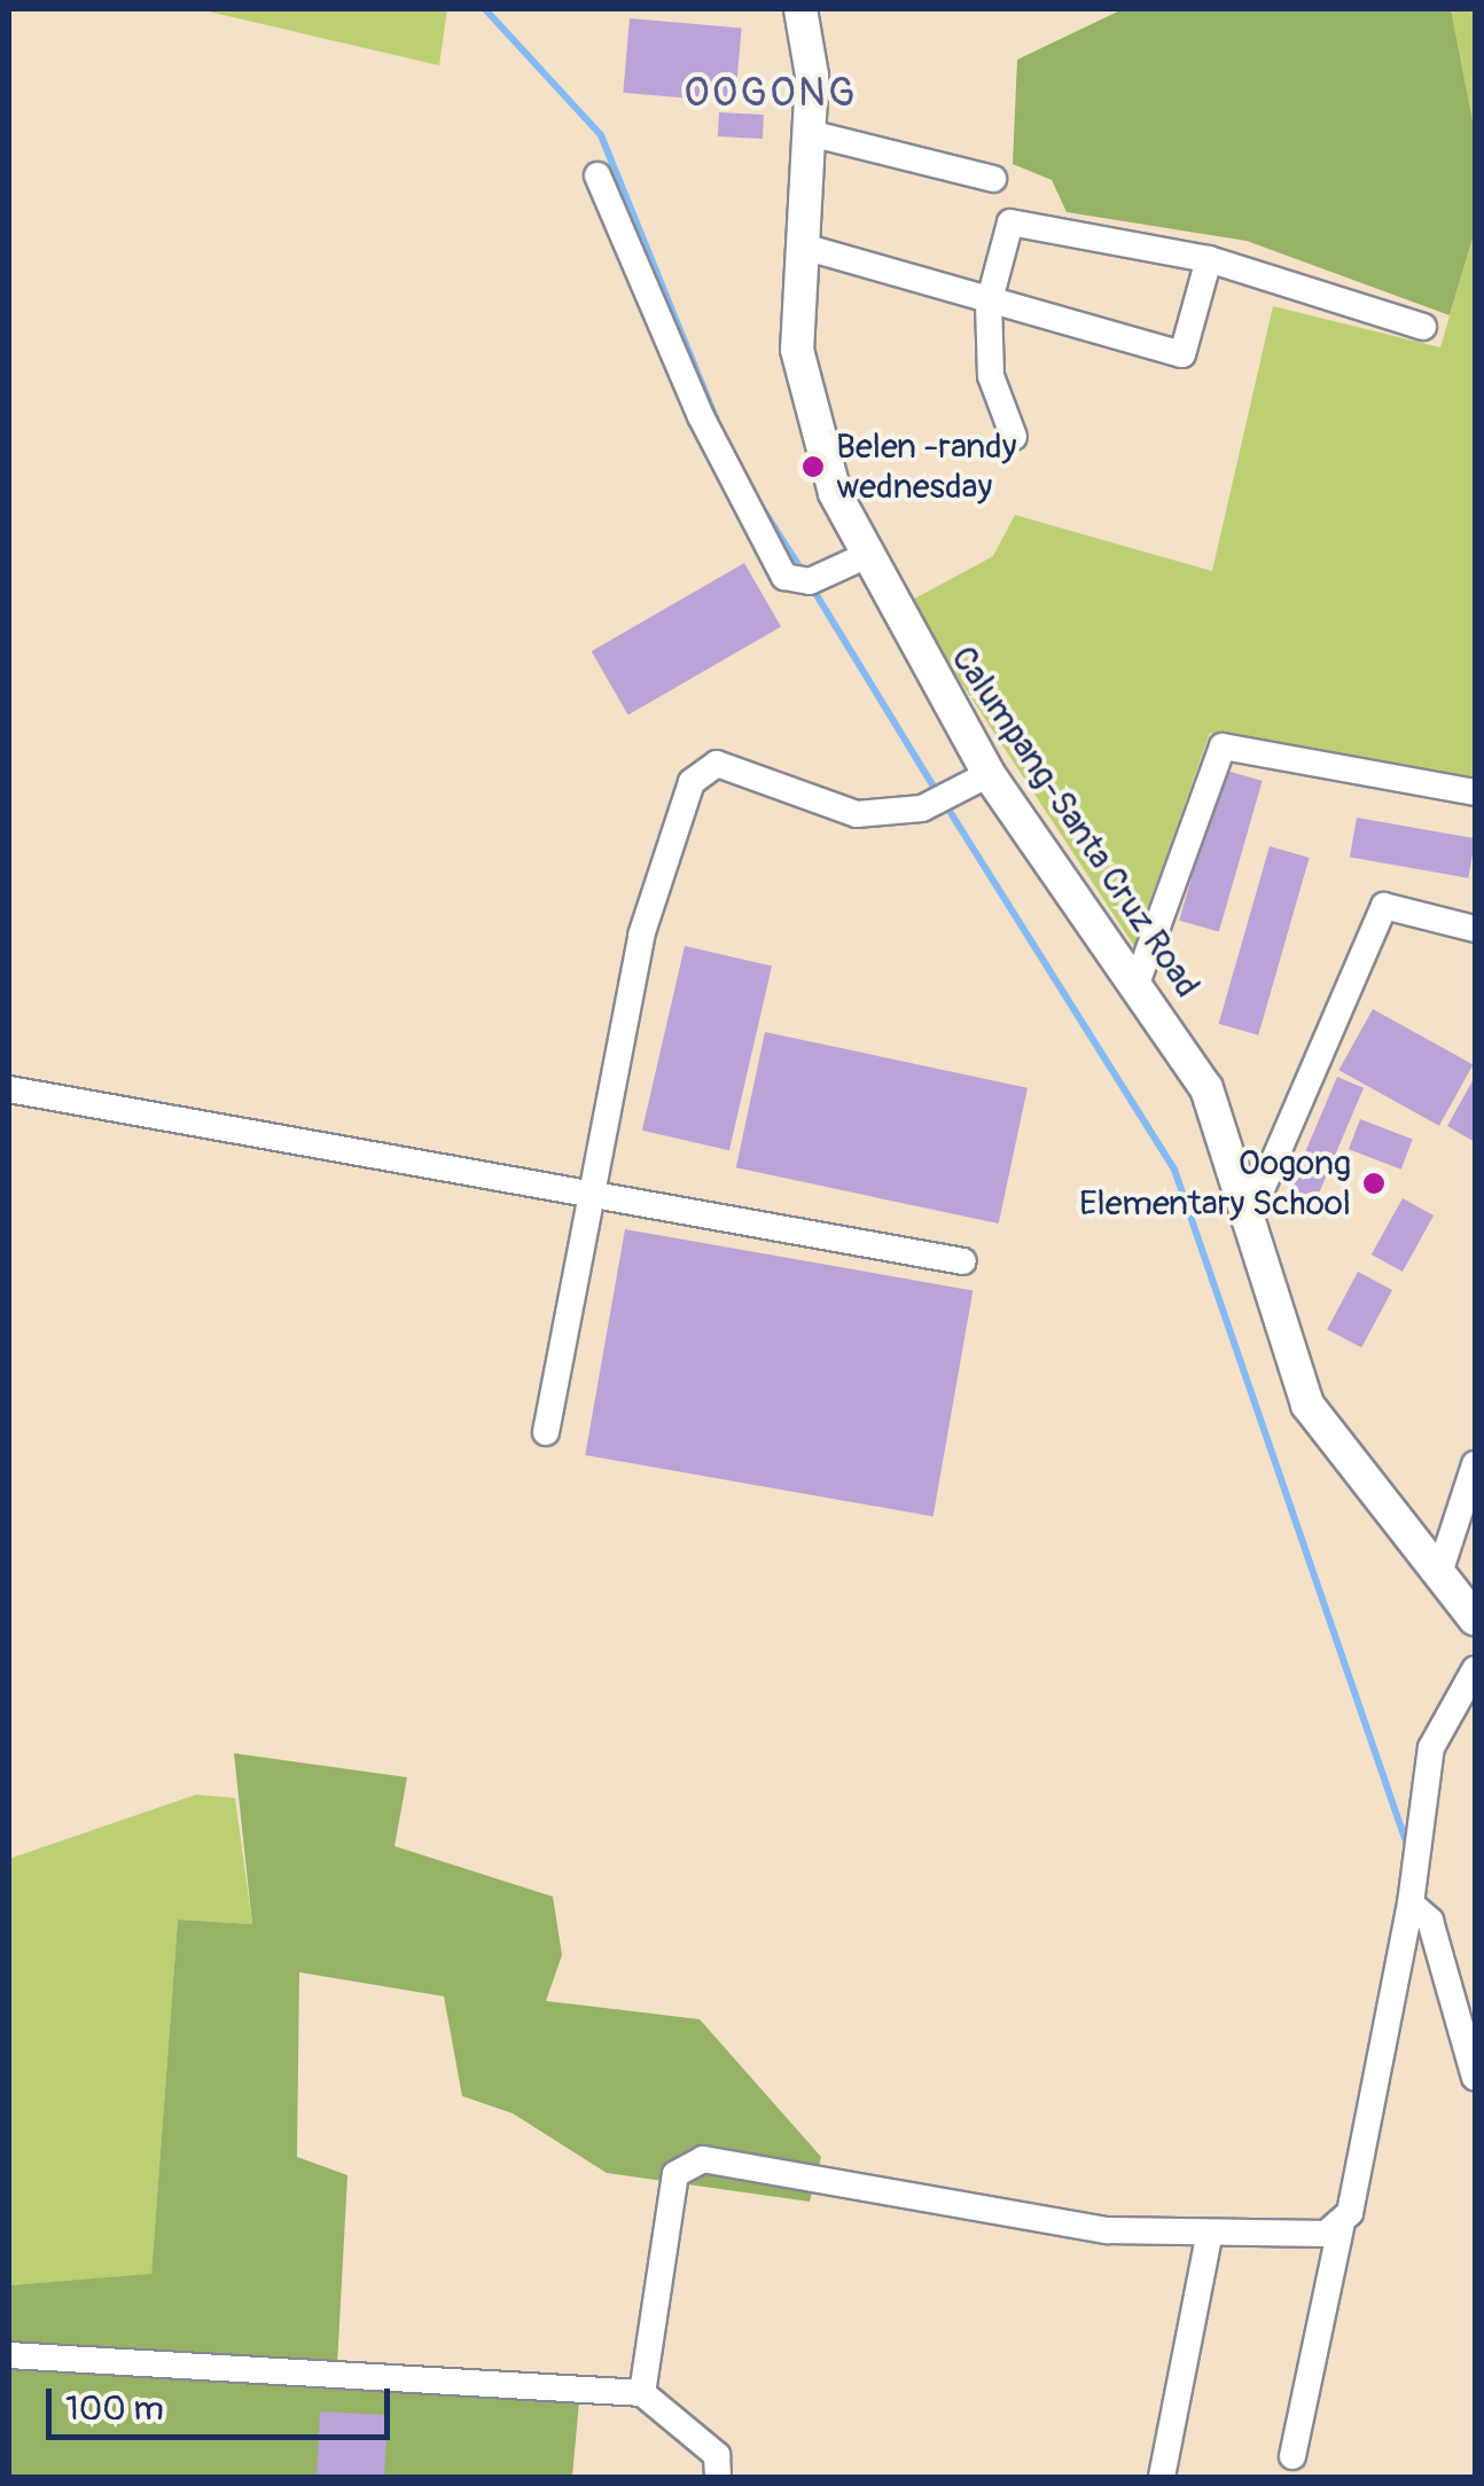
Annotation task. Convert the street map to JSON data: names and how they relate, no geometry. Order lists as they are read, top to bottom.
{
  "streets": {
    "main road": ["Calumpang-Santa Cruz Road"]
  },
  "districts": ["OOGONG"],
  "places": ["Belen -randy wednesday", "Oogong Elementary School"],
  "scale_bar": "100 m"
}
